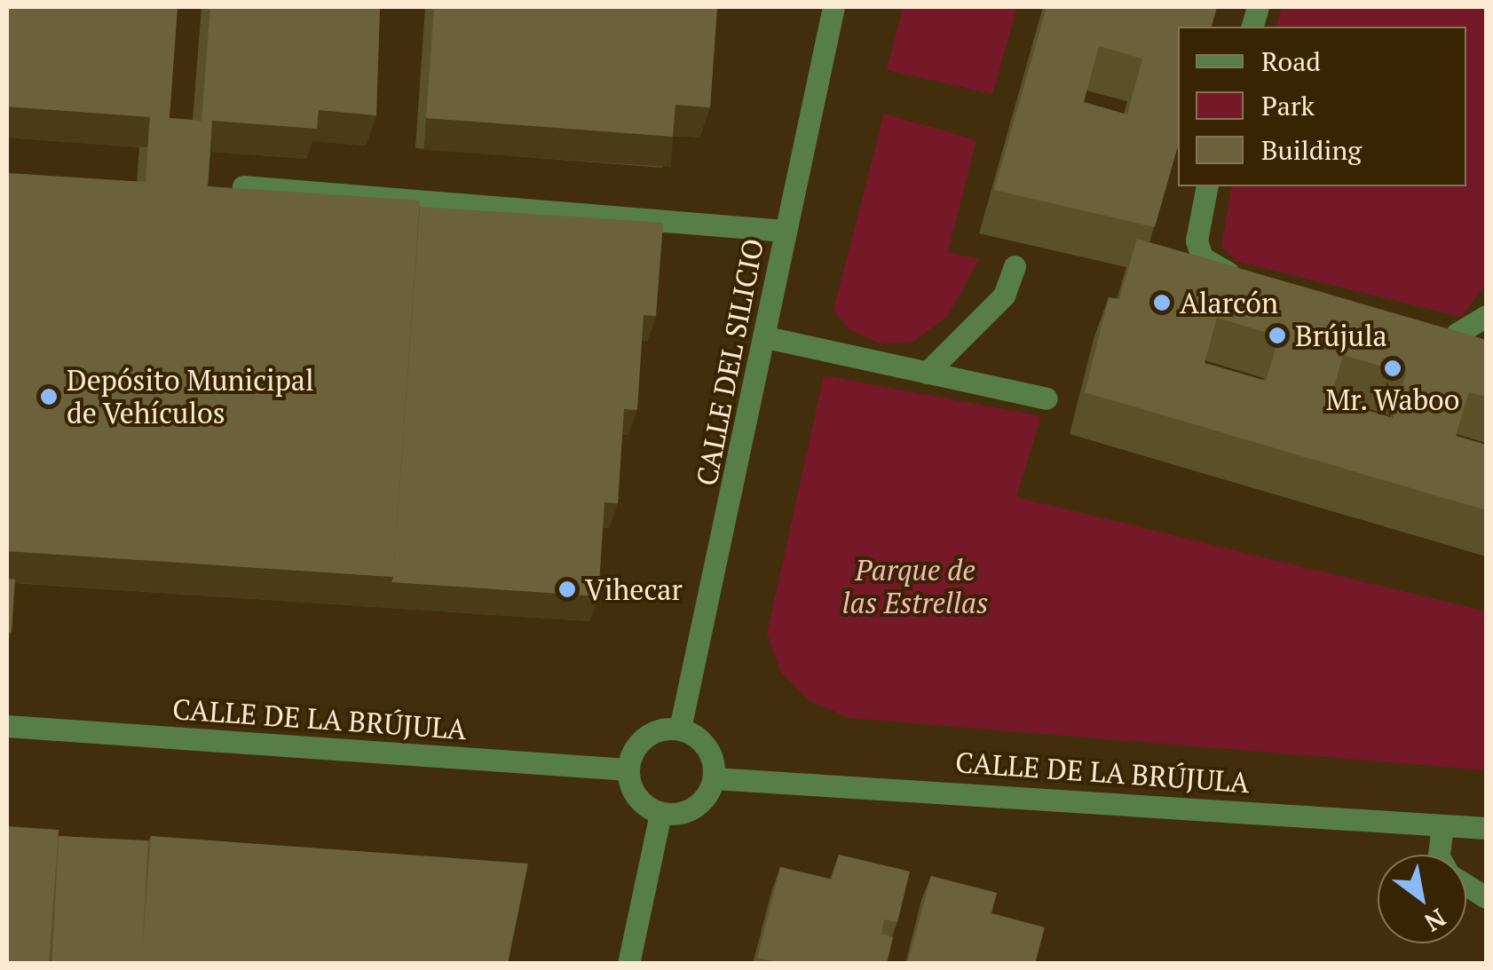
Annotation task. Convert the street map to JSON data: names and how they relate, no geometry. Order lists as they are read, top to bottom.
{
  "streets": {
    "street": ["CALLE DEL SILICIO", "CALLE DE LA BRÚJULA"]
  },
  "crossings": [
    ["CALLE DEL SILICIO", "CALLE DE LA BRÚJULA"]
  ],
  "parks": ["Parque de las Estrellas"],
  "places": [
    "Alarcón",
    "Brújula",
    "Mr. Waboo",
    "Depósito Municipal de Vehículos",
    "Vihecar"
  ],
  "legend": ["Road", "Park", "Building"],
  "north": "bottom right"
}
